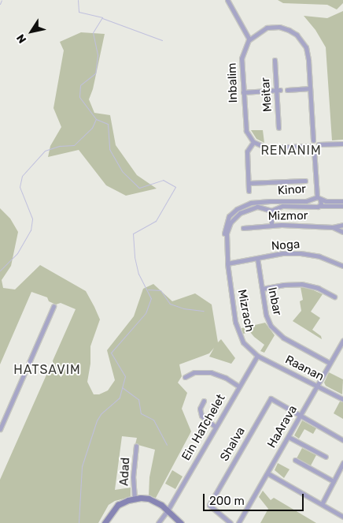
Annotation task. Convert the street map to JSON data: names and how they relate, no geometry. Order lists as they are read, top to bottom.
{
  "streets": {
    "street": [
      "Inbalim",
      "Meitar",
      "Kinor",
      "Mizmor",
      "Noga",
      "Inbar",
      "Mizrach",
      "Raanan",
      "HaArava",
      "Ein HaTchelet",
      "Shalva",
      "Adad"
    ]
  },
  "crossings": [
    ["Kinor", "Mizrach"],
    ["Noga", "Inbar"],
    ["Noga", "Mizrach"],
    ["Inbar", "HaArava"],
    ["Mizrach", "Raanan"],
    ["Mizrach", "Ein HaTchelet"],
    ["Raanan", "HaArava"],
    ["Raanan", "Ein HaTchelet"],
    ["HaArava", "Shalva"]
  ],
  "districts": ["RENANIM", "HATSAVIM"],
  "scale_bar": "200 m",
  "north": "bottom left"
}
